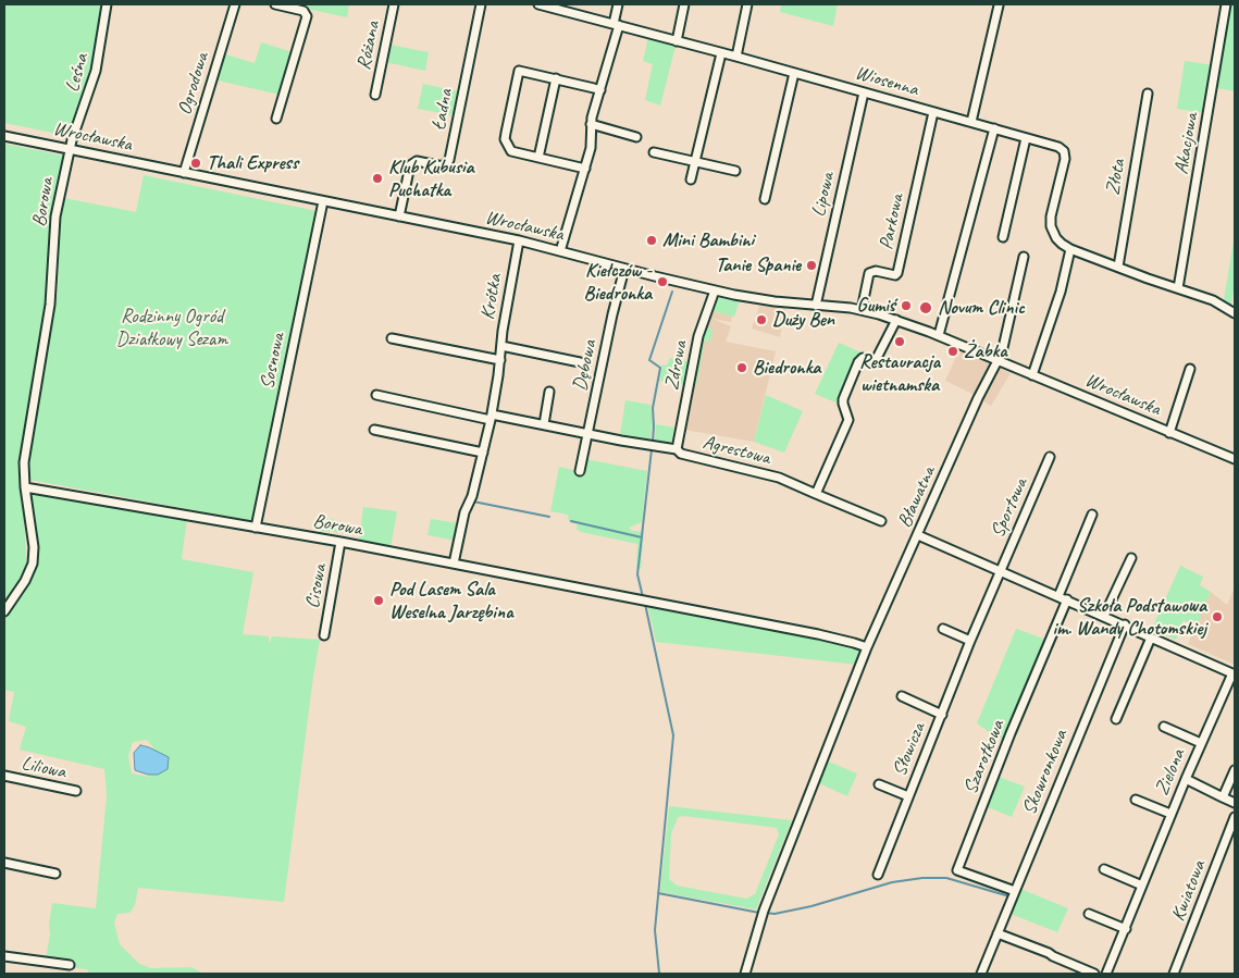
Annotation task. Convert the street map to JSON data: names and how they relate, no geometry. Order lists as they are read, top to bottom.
{
  "streets": {
    "street": [
      "Różana",
      "Leśna",
      "Wiosenna",
      "Ogrodowa",
      "Ładna",
      "Wrocławska",
      "Akacjowa",
      "Złota",
      "Lipowa",
      "Borowa",
      "Parkowa",
      "Krótka",
      "Sosnowa",
      "Dębowa",
      "Zdrowa",
      "Agrestowa",
      "Bławatna",
      "Sportowa",
      "Cisowa",
      "Słowicza",
      "Szarotkowa",
      "Liliowa",
      "Skowronkowa",
      "Zielona",
      "Kwiatowa"
    ]
  },
  "crossings": [
    ["Leśna", "Wrocławska"],
    ["Leśna", "Borowa"],
    ["Wiosenna", "Lipowa"],
    ["Wiosenna", "Parkowa"],
    ["Ogrodowa", "Wrocławska"],
    ["Ładna", "Wrocławska"],
    ["Wrocławska", "Lipowa"],
    ["Wrocławska", "Borowa"],
    ["Wrocławska", "Parkowa"],
    ["Wrocławska", "Krótka"],
    ["Wrocławska", "Sosnowa"],
    ["Wrocławska", "Dębowa"],
    ["Wrocławska", "Zdrowa"],
    ["Wrocławska", "Bławatna"],
    ["Borowa", "Krótka"],
    ["Borowa", "Sosnowa"],
    ["Borowa", "Bławatna"],
    ["Borowa", "Cisowa"],
    ["Dębowa", "Agrestowa"],
    ["Zdrowa", "Agrestowa"],
    ["Sportowa", "Słowicza"],
    ["Szarotkowa", "Skowronkowa"]
  ],
  "parks": ["Rodzinny Ogród Działkowy Sezam"],
  "places": [
    "Thali Express",
    "Klub Kubusia Puchatka",
    "Mini Bambini",
    "Tanie Spanie",
    "Kiełczów - Biedronka",
    "Gumiś",
    "Novum Clinic",
    "Duży Ben",
    "Restauracja wietnamska",
    "Żabka",
    "Biedronka",
    "Pod Lasem Sala Weselna Jarzębina",
    "Szkoła Podstawowa im. Wandy Chotomskiej"
  ]
}
